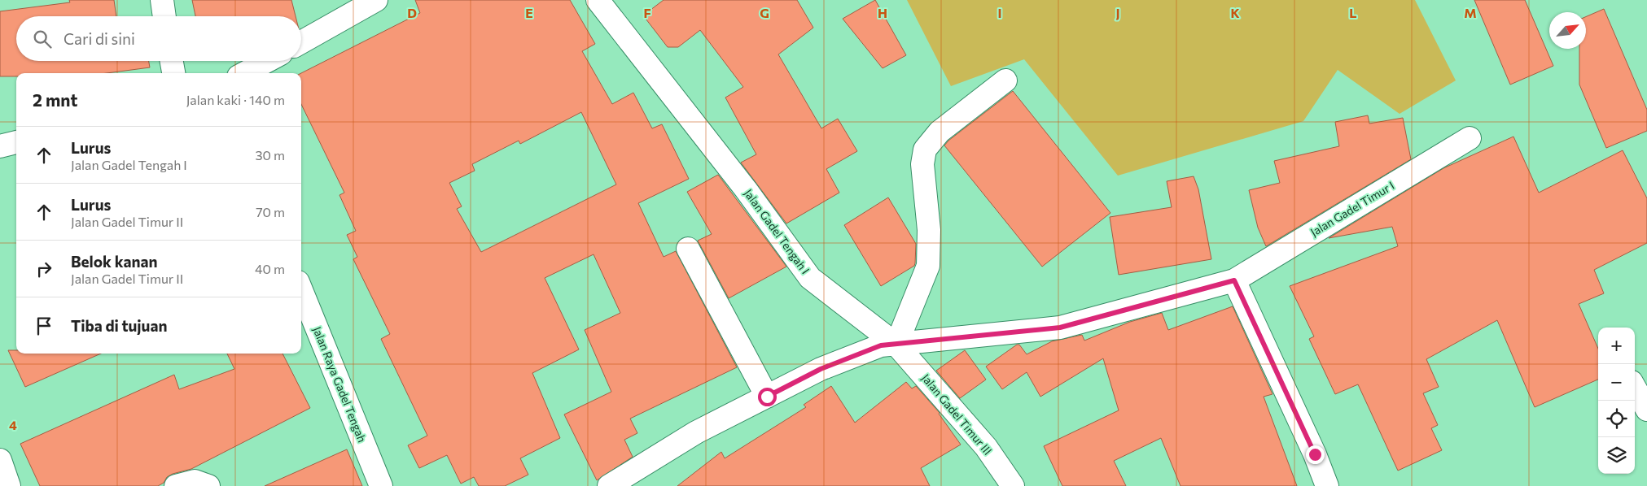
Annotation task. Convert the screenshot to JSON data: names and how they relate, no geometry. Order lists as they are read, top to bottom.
{
  "streets": {
    "street": [
      "Jalan Gadel Timur I",
      "Jalan Gadel Tengah I",
      "Jalan Raya Gadel Tengah",
      "Jalan Gadel Timur III"
    ]
  },
  "crossings": [
    ["Jalan Gadel Timur I", "Jalan Gadel Tengah I"],
    ["Jalan Gadel Timur I", "Jalan Gadel Timur III"],
    ["Jalan Gadel Tengah I", "Jalan Gadel Timur III"]
  ],
  "north": "top right",
  "page": {
    "search": "Cari di sini",
    "heading": ["2 mnt", "Jalan kaki · 140 m"],
    "list": [
      ["Lurus", "Jalan Gadel Tengah I", "30 m"],
      ["Lurus", "Jalan Gadel Timur II", "70 m"],
      ["Belok kanan", "Jalan Gadel Timur II", "40 m"],
      "Tiba di tujuan"
    ],
    "map_buttons": ["+", "−"]
  },
  "grid": {
    "columns": [
      "D",
      "E",
      "F",
      "G",
      "H",
      "I",
      "J",
      "K",
      "L",
      "M"
    ],
    "rows": ["4"]
  }
}
